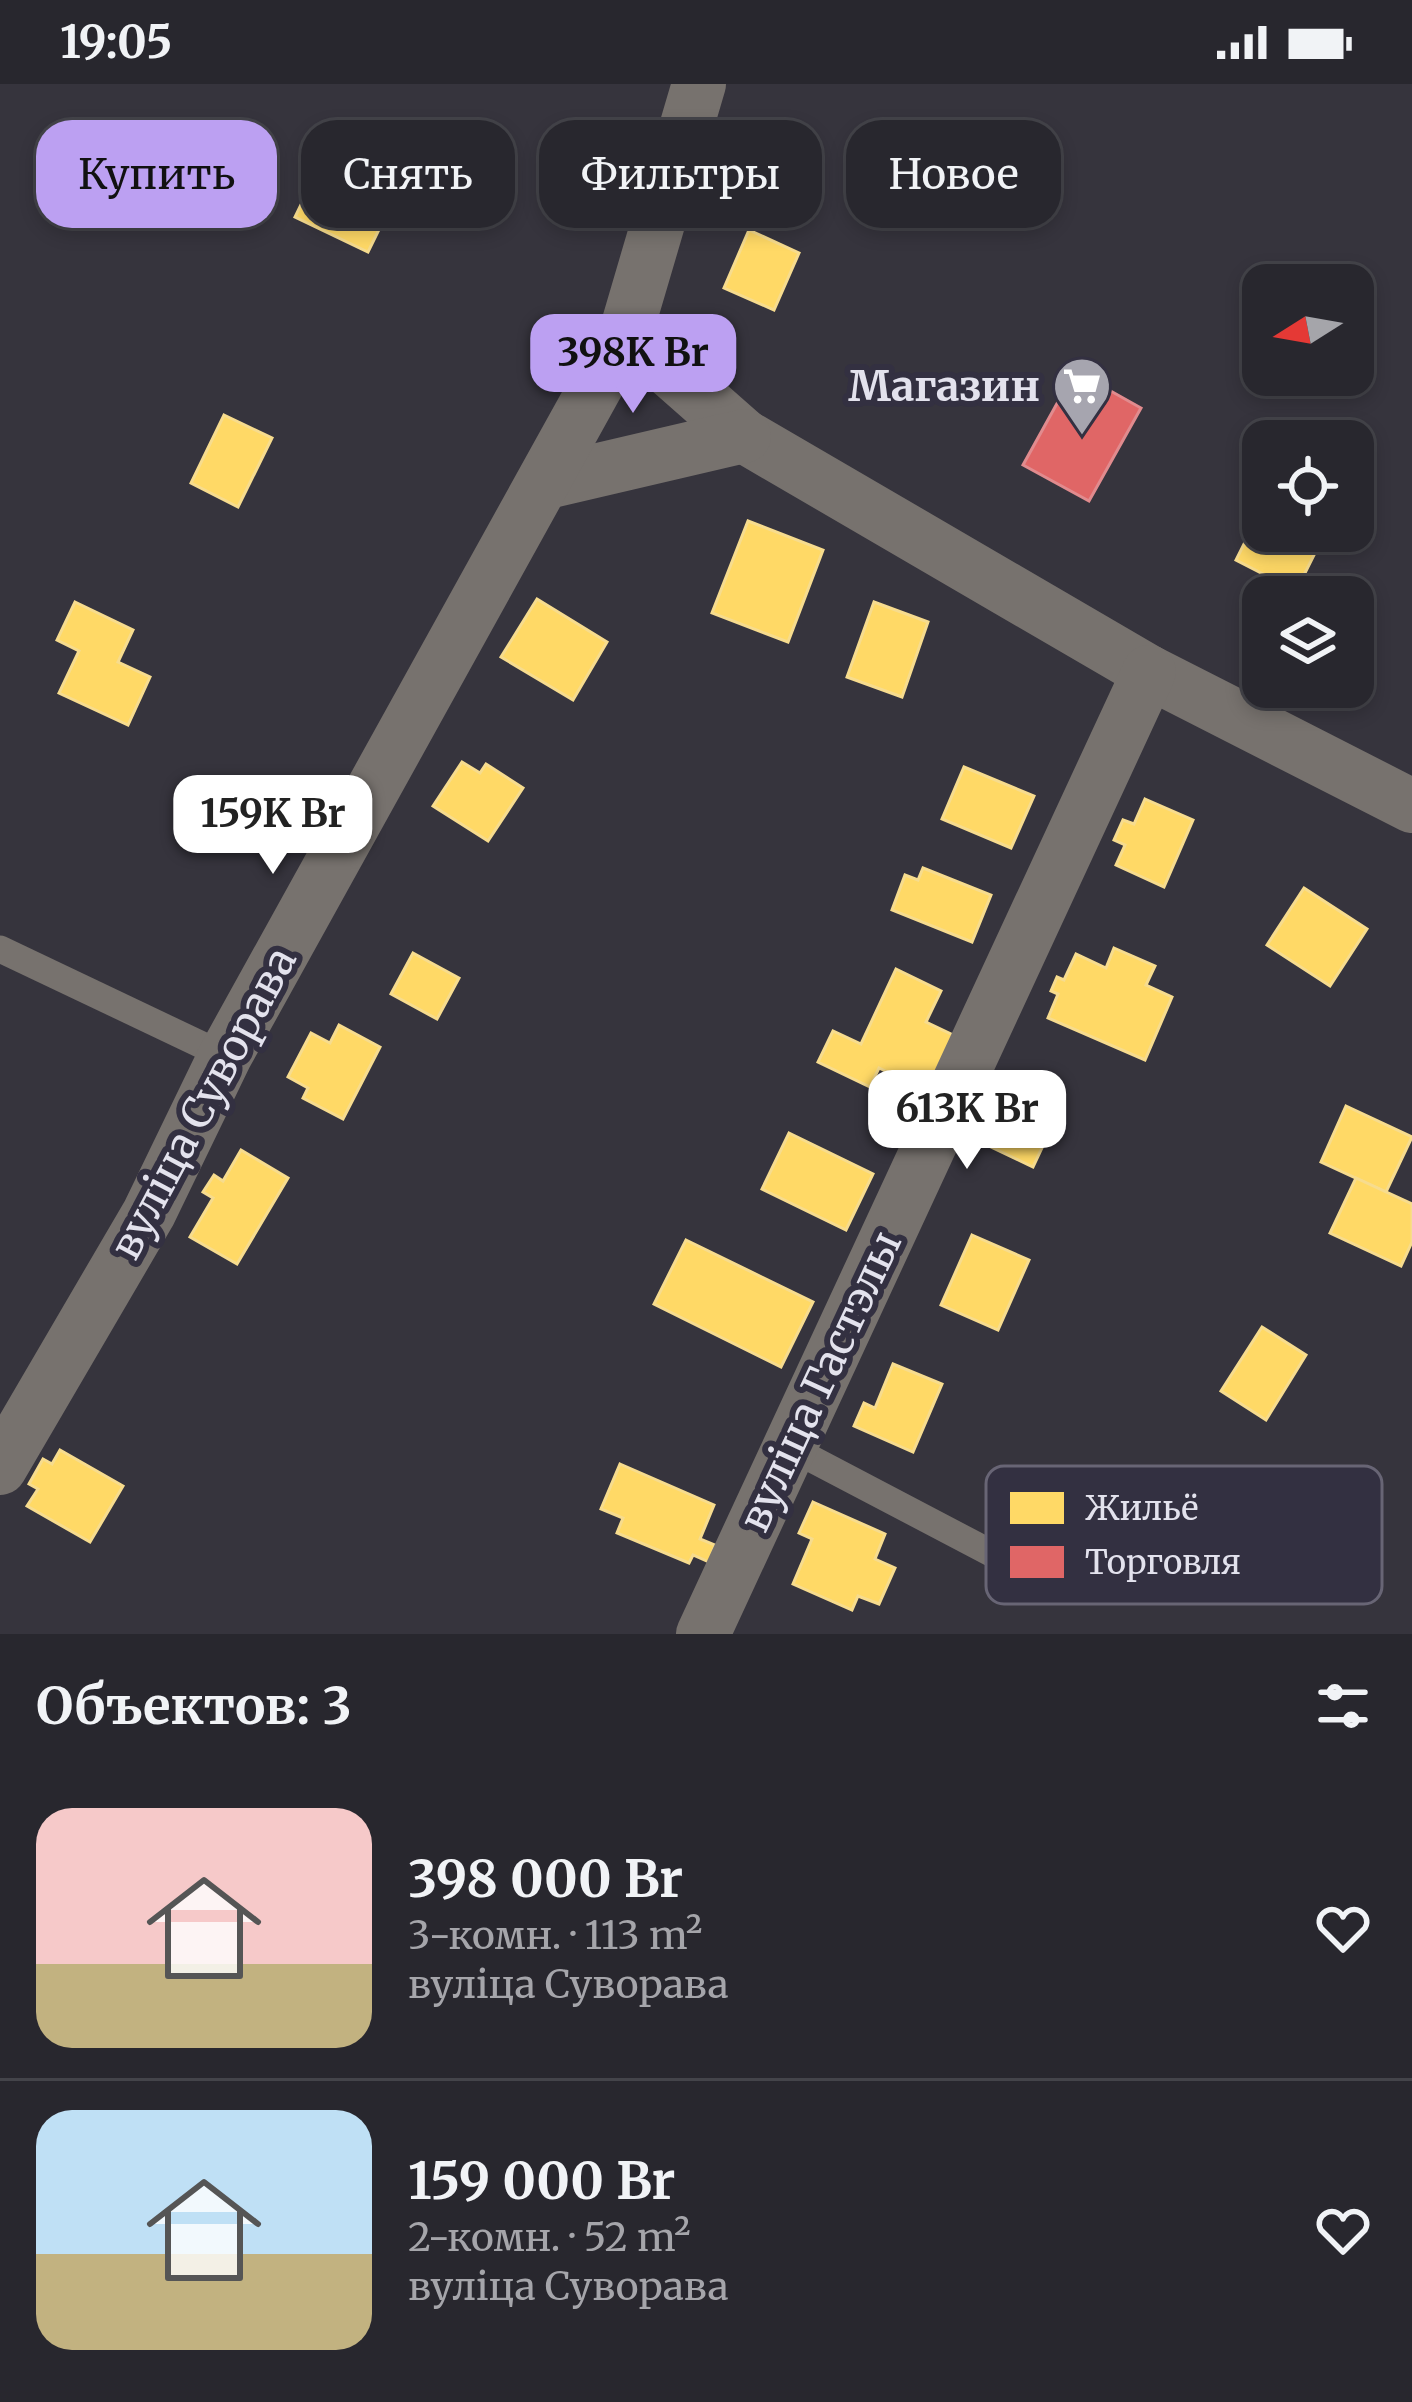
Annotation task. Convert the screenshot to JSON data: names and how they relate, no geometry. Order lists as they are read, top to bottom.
{
  "streets": {
    "street": ["вуліца Суворава", "вуліца Гастэлы"]
  },
  "places": {
    "supermarket": ["Магазин"]
  },
  "legend": ["Жильё", "Торговля"],
  "north": "left",
  "page": {
    "status": "19:05",
    "chip": [
      "Купить",
      "Снять",
      "Фильтры",
      "Новое"
    ],
    "price": ["398K Br", "159K Br", "613K Br"],
    "heading": "Объектов: 3",
    "list": [
      {
        "name": "398 000 Br",
        "note": "3-комн. · 113 m² · вуліца Суворава"
      },
      {
        "name": "159 000 Br",
        "note": "2-комн. · 52 m² · вуліца Суворава"
      }
    ]
  }
}
